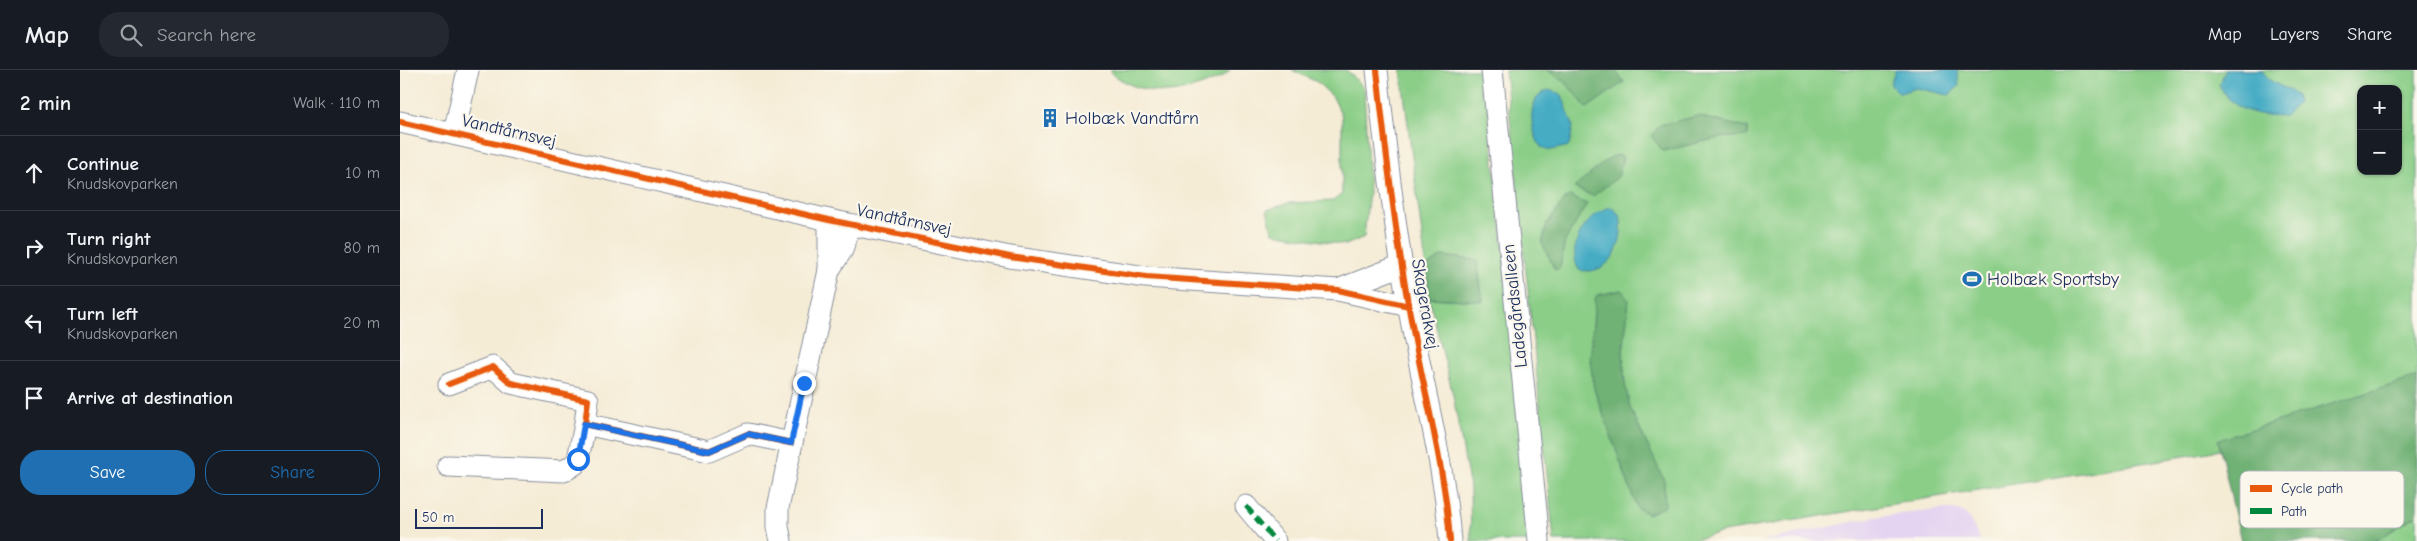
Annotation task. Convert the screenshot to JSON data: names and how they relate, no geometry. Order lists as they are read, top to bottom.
{
  "streets": {
    "street": ["Vandtårnsvej", "Skagerakvej", "Ladegårdsalleen"]
  },
  "crossings": [
    ["Vandtårnsvej", "Skagerakvej"]
  ],
  "places": {
    "building": ["Holbæk Vandtårn"],
    "sports": ["Holbæk Sportsby"]
  },
  "legend": ["Cycle path", "Path"],
  "scale_bar": "50 m",
  "page": {
    "header": "Map",
    "search": "Search here",
    "nav": ["Map", "Layers", "Share"],
    "heading": ["2 min", "Walk · 110 m"],
    "map_buttons": ["+", "−"],
    "list": [
      ["Continue", "Knudskovparken", "10 m"],
      ["Turn right", "Knudskovparken", "80 m"],
      ["Turn left", "Knudskovparken", "20 m"],
      "Arrive at destination"
    ],
    "buttons": ["Save", "Share"],
    "scale": "50 m"
  }
}
